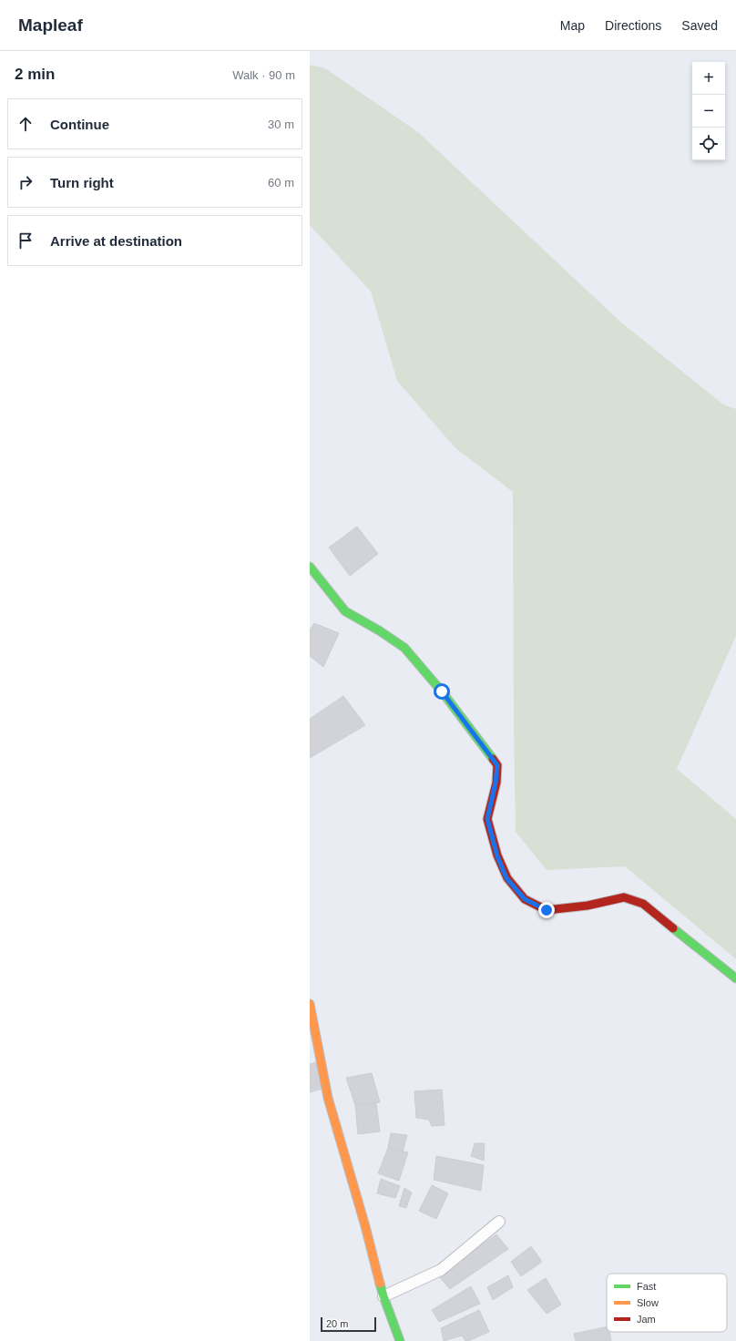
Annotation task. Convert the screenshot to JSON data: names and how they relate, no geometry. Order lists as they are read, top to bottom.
{
  "legend": ["Fast", "Slow", "Jam"],
  "scale_bar": "20 m",
  "page": {
    "header": "Mapleaf",
    "nav": ["Map", "Directions", "Saved"],
    "heading": ["2 min", "Walk · 90 m"],
    "map_buttons": ["+", "−"],
    "list": [
      ["Continue", "30 m"],
      ["Turn right", "60 m"],
      "Arrive at destination"
    ],
    "scale": "20 m"
  }
}
